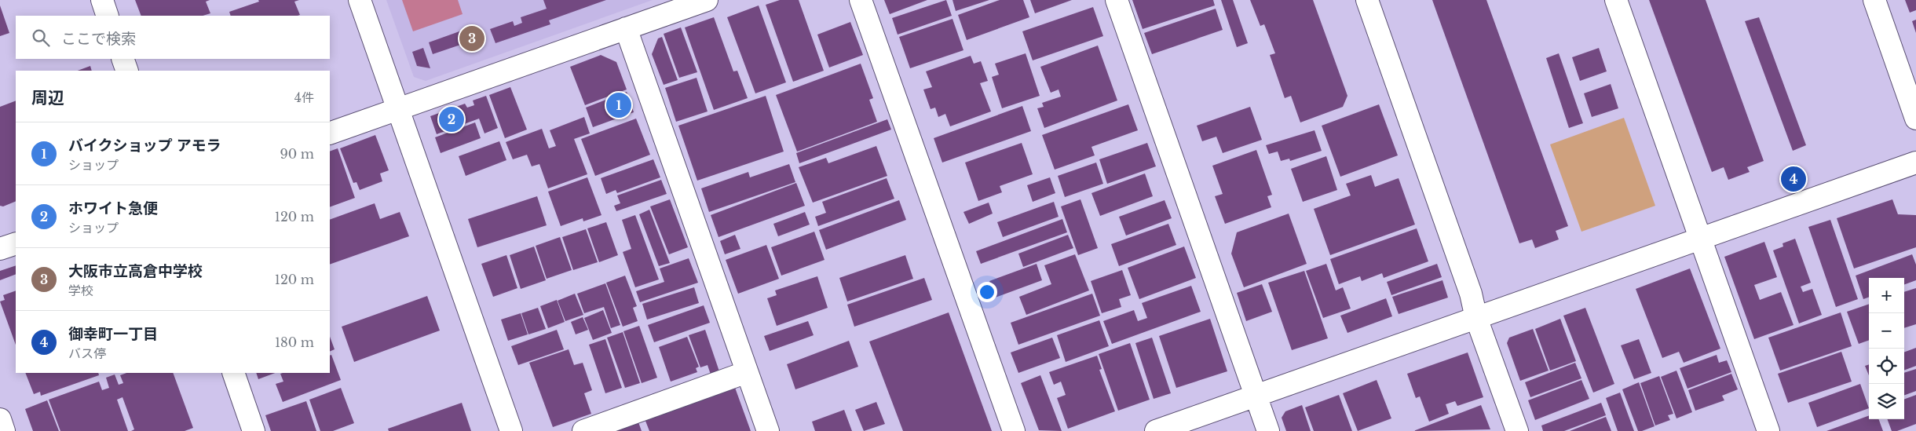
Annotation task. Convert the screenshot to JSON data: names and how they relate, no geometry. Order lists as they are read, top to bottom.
{
  "page": {
    "search": "ここで検索",
    "pins": [
      "3",
      "1",
      "2",
      "4"
    ],
    "heading": ["周辺", "4件"],
    "list": [
      {
        "mark": "1",
        "name": "バイクショップ アモラ",
        "note": "ショップ",
        "value": "90 m"
      },
      {
        "mark": "2",
        "name": "ホワイト急便",
        "note": "ショップ",
        "value": "120 m"
      },
      {
        "mark": "3",
        "name": "大阪市立高倉中学校",
        "note": "学校",
        "value": "120 m"
      },
      {
        "mark": "4",
        "name": "御幸町一丁目",
        "note": "バス停",
        "value": "180 m"
      }
    ],
    "map_buttons": ["+", "−"]
  }
}
